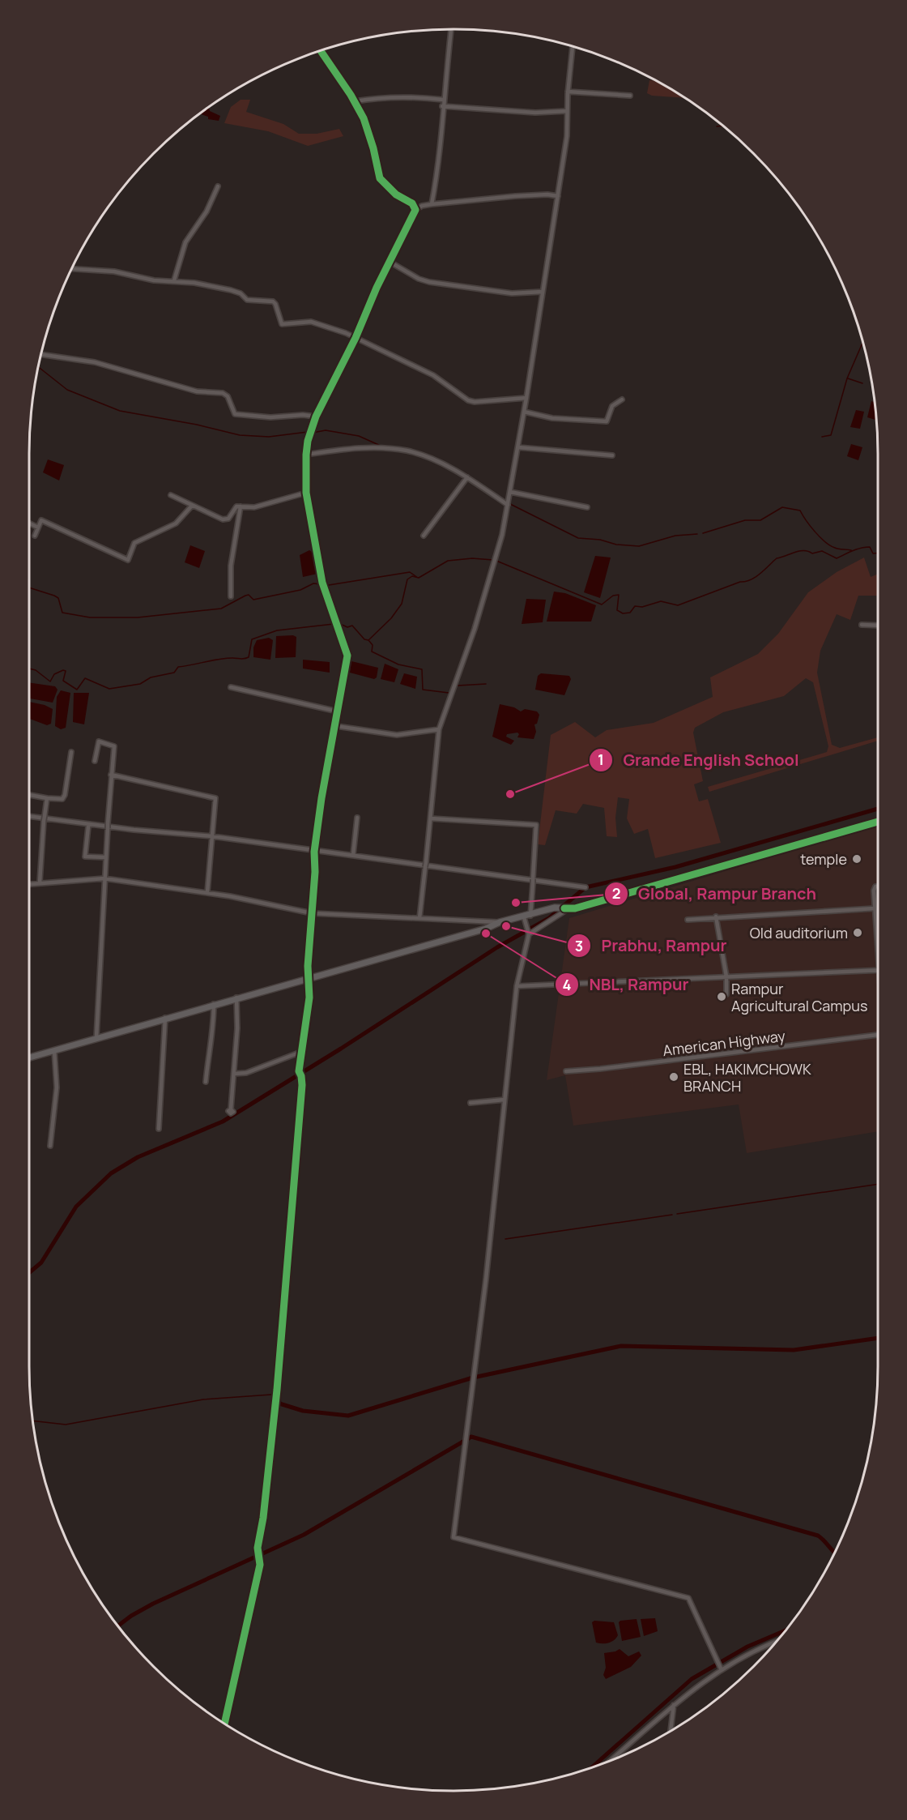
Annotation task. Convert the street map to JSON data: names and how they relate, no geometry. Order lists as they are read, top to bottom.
{
  "streets": {
    "street": ["American Highway"]
  },
  "places": [
    "Grande English School",
    "temple",
    "Global, Rampur Branch",
    "Prabhu, Rampur",
    "Old auditorium",
    "NBL, Rampur",
    "Rampur Agricultural Campus",
    "EBL, HAKIMCHOWK BRANCH"
  ]
}
